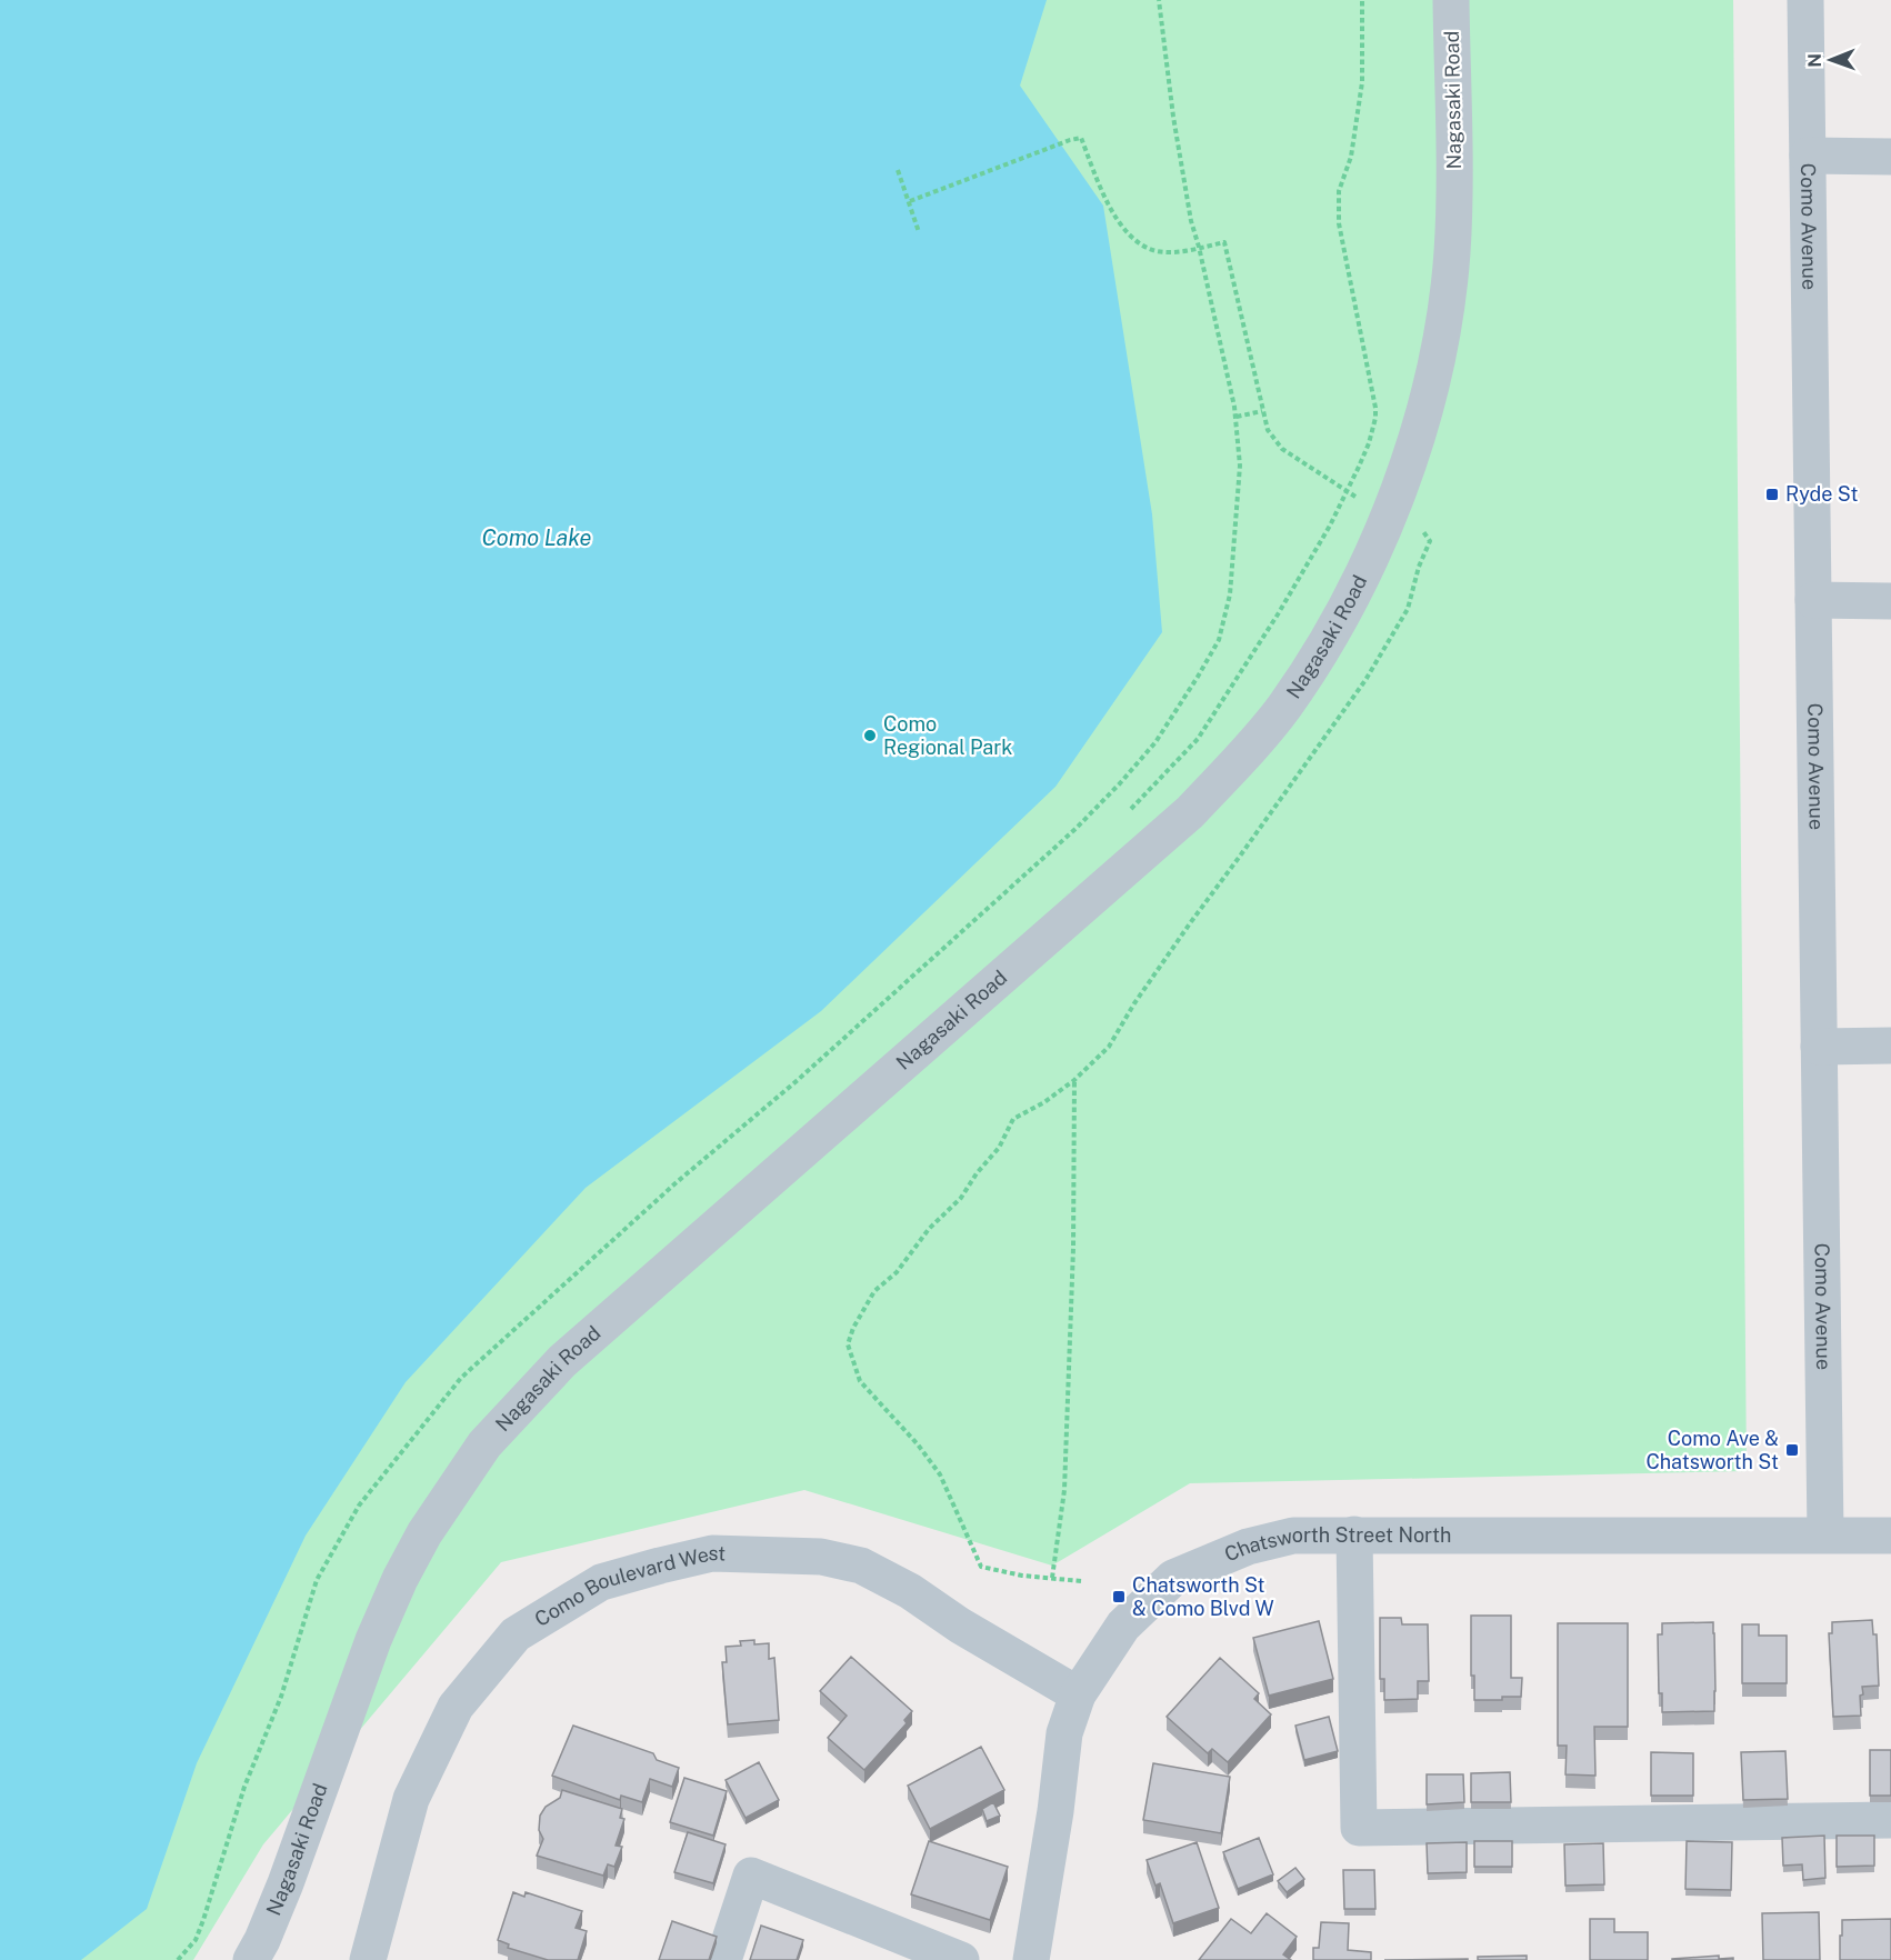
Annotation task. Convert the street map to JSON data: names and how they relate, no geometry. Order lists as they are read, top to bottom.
{
  "streets": {
    "street": [
      "Nagasaki Road",
      "Como Avenue",
      "Chatsworth Street North",
      "Como Boulevard West"
    ]
  },
  "crossings": [
    ["Como Avenue", "Chatsworth Street North"],
    ["Chatsworth Street North", "Como Boulevard West"]
  ],
  "water": ["Como Lake"],
  "places": {
    "transit": ["Ryde St", "Como Ave & Chatsworth St", "Chatsworth St & Como Blvd W"],
    "other": ["Como Regional Park"]
  },
  "north": "left"
}
